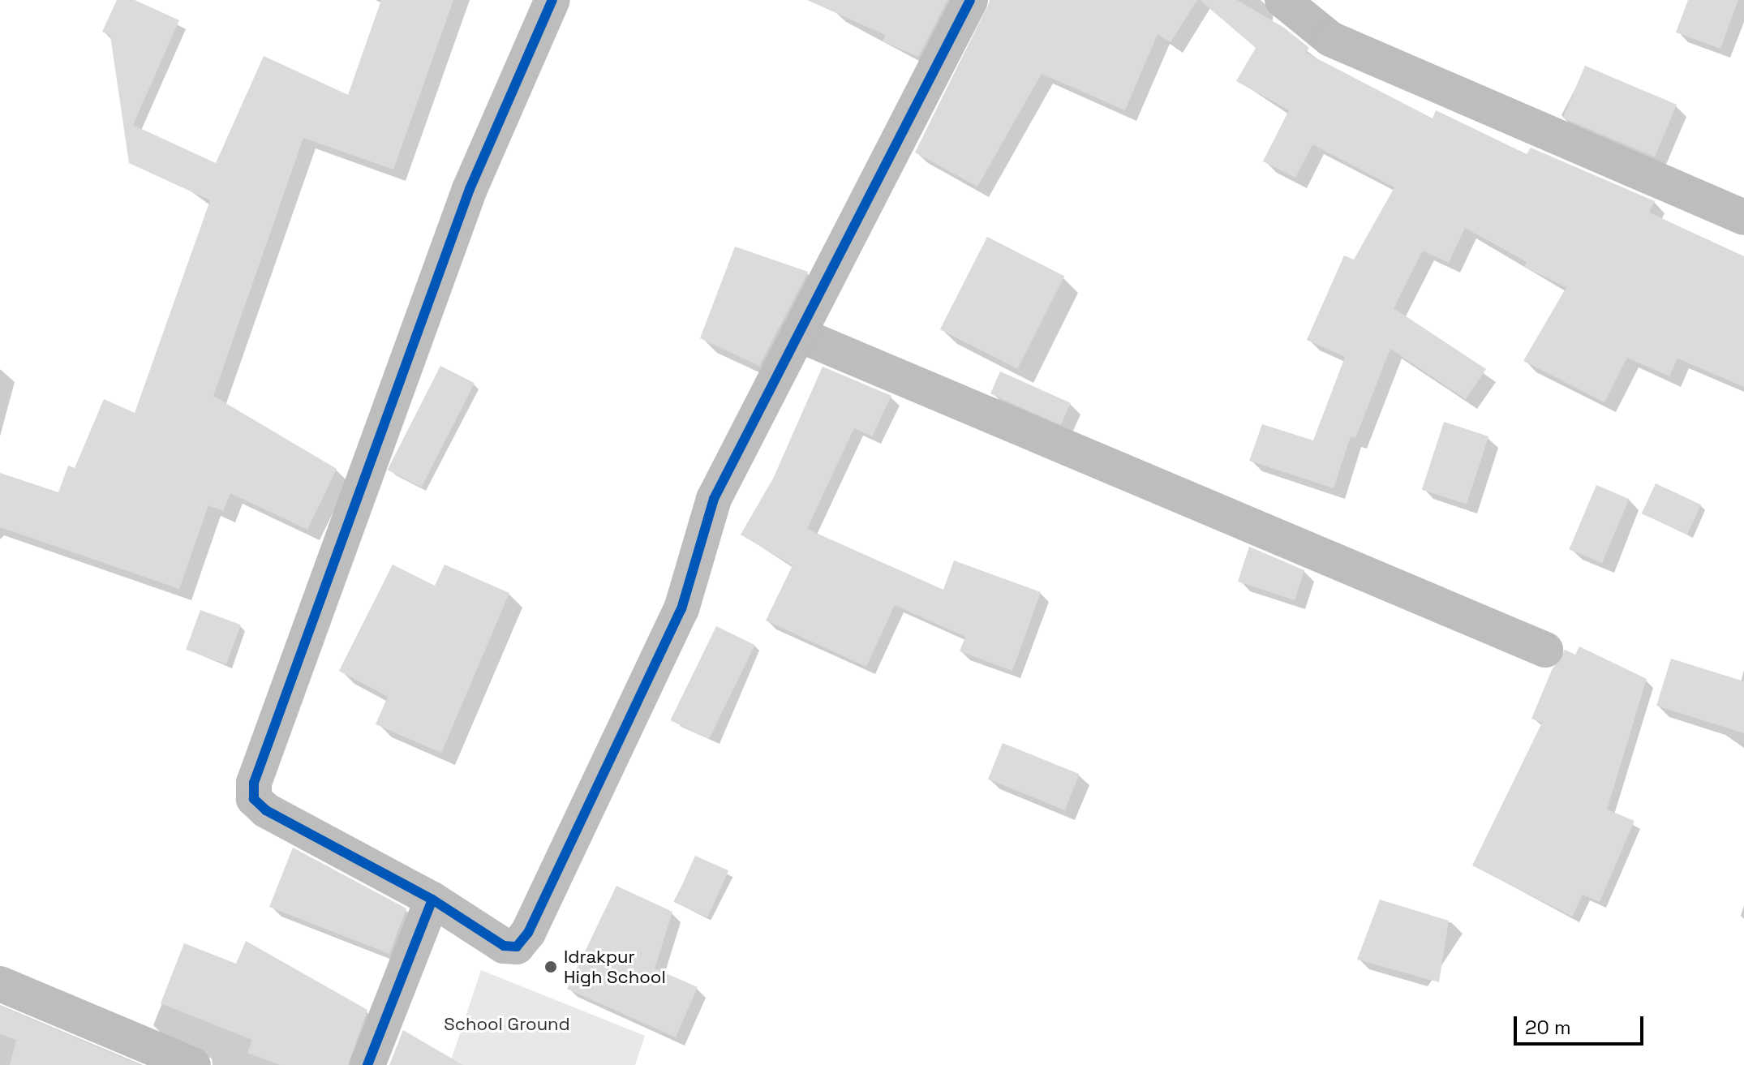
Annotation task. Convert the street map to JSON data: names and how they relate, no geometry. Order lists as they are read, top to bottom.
{
  "parks": ["School Ground"],
  "places": ["Idrakpur High School"],
  "scale_bar": "20 m"
}
